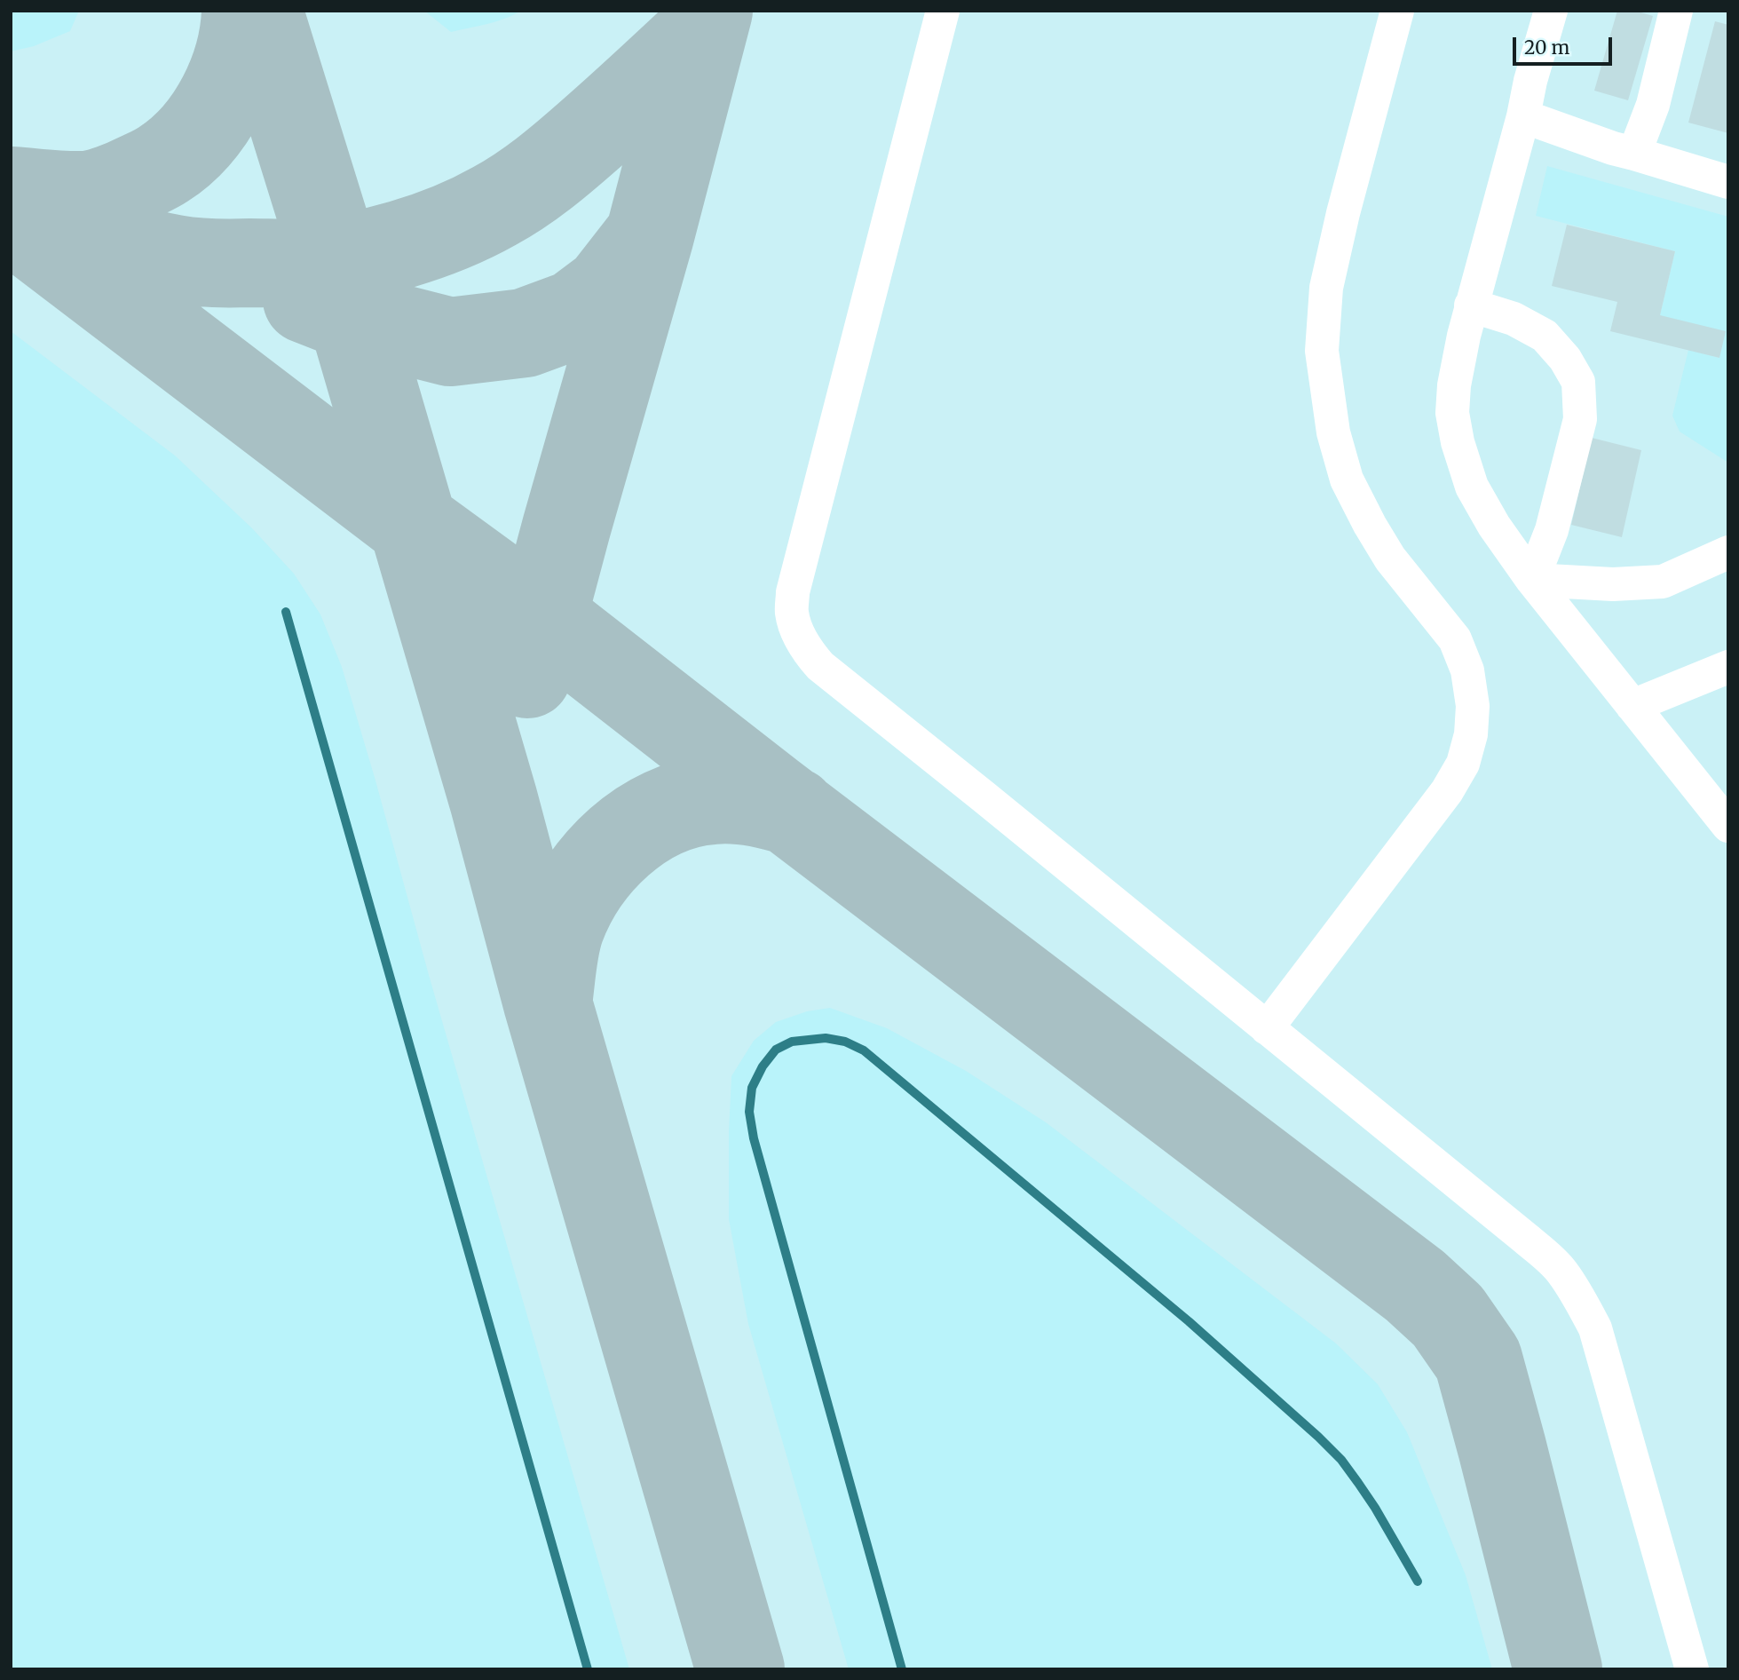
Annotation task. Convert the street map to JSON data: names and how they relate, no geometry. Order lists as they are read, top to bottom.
{
  "scale_bar": "20 m"
}
